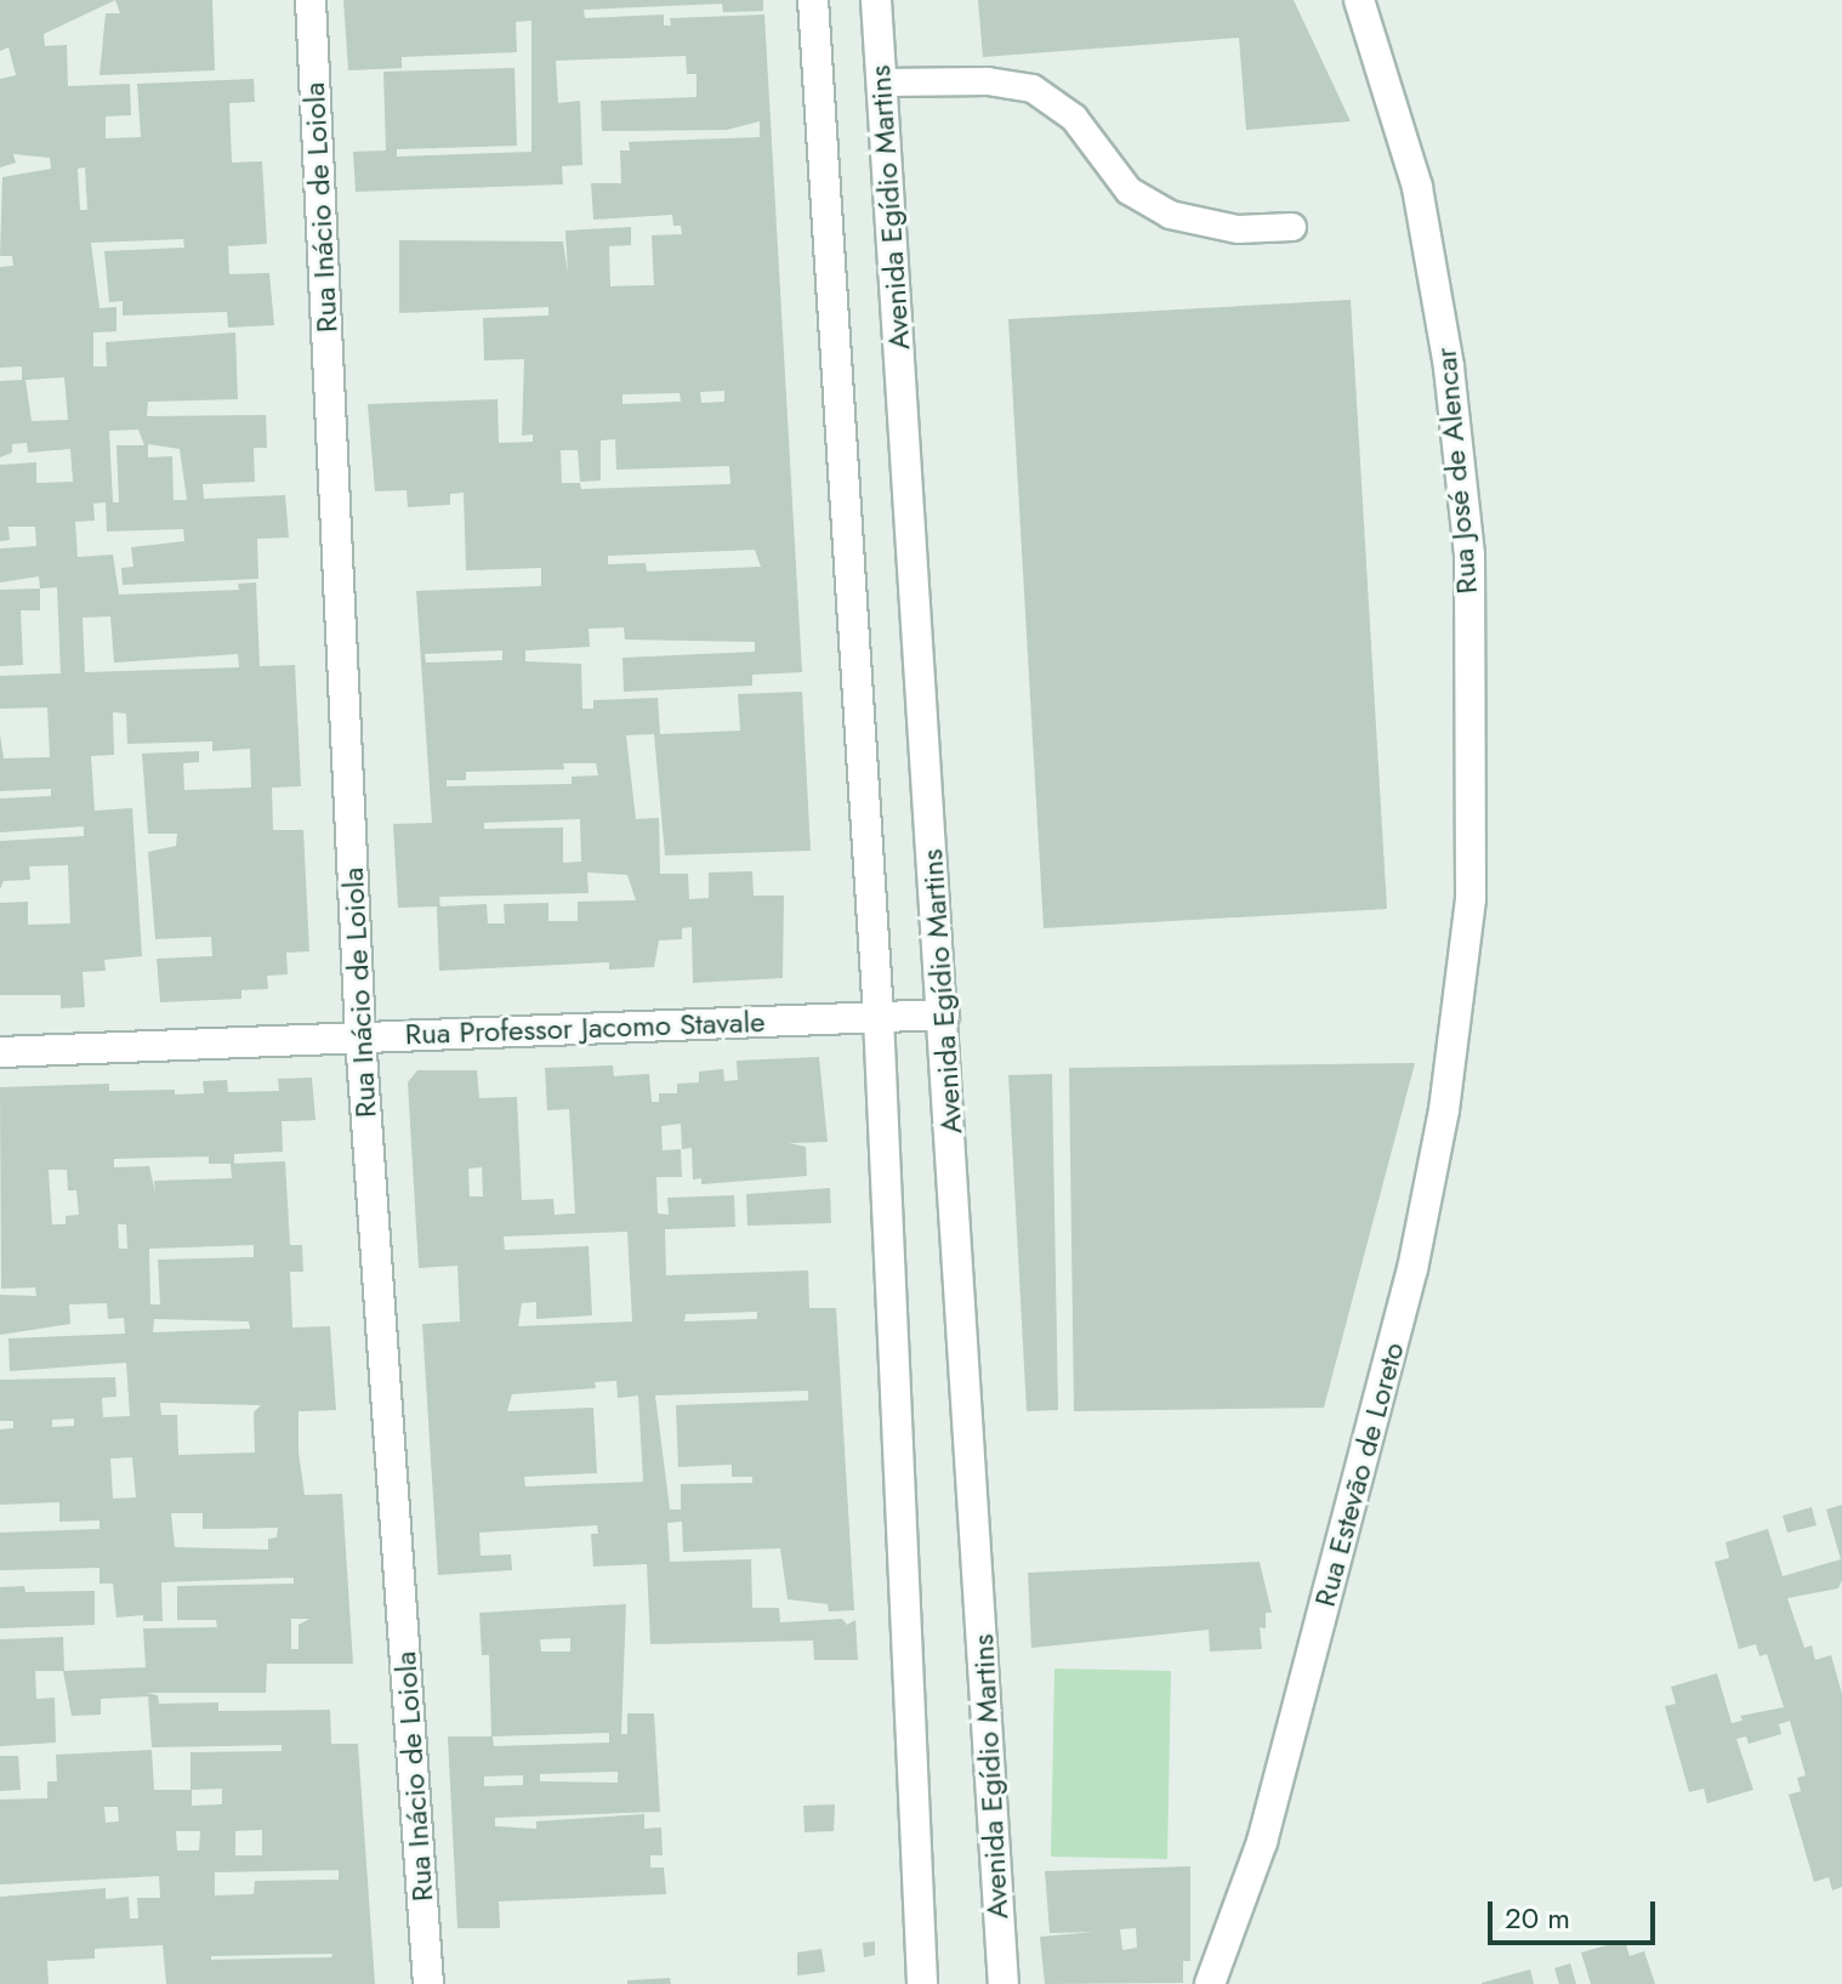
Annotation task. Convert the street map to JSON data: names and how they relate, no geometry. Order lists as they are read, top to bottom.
{
  "streets": {
    "street": [
      "Rua Inácio de Loiola",
      "Avenida Egídio Martins",
      "Rua José de Alencar",
      "Rua Professor Jacomo Stavale",
      "Rua Estevão de Loreto"
    ]
  },
  "crossings": [
    ["Rua Inácio de Loiola", "Rua Professor Jacomo Stavale"],
    ["Avenida Egídio Martins", "Rua Professor Jacomo Stavale"],
    ["Rua José de Alencar", "Rua Estevão de Loreto"]
  ],
  "scale_bar": "20 m"
}
